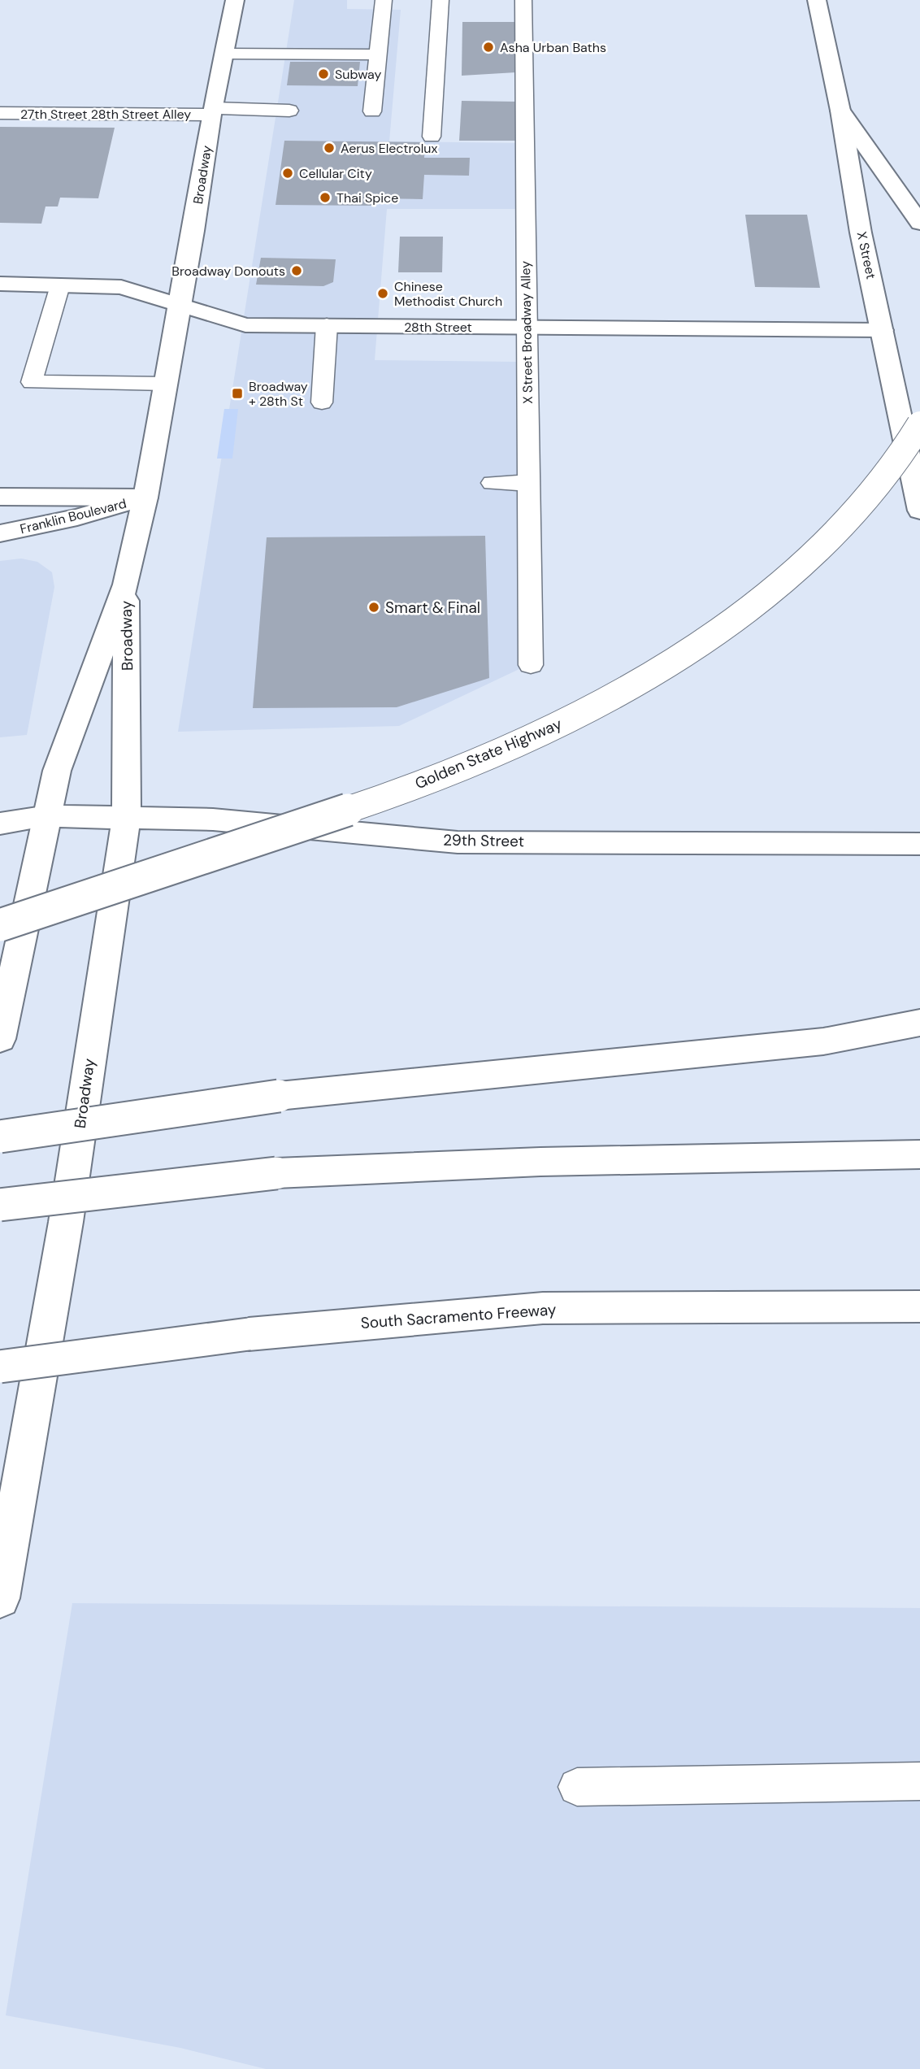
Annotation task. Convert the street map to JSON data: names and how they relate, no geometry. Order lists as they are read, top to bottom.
{
  "streets": {
    "main road": [
      "Broadway",
      "X Street",
      "28th Street",
      "Franklin Boulevard",
      "Golden State Highway",
      "29th Street",
      "South Sacramento Freeway"
    ],
    "lane": ["27th Street 28th Street Alley", "X Street Broadway Alley"]
  },
  "crossings": [
    ["27th Street 28th Street Alley", "Broadway"],
    ["Broadway", "28th Street"],
    ["Broadway", "Franklin Boulevard"],
    ["Broadway", "29th Street"],
    ["X Street", "28th Street"],
    ["28th Street", "X Street Broadway Alley"]
  ],
  "places": {
    "other": [
      "Asha Urban Baths",
      "Subway",
      "Aerus Electrolux",
      "Cellular City",
      "Thai Spice",
      "Broadway Donouts",
      "Chinese Methodist Church",
      "Smart & Final"
    ],
    "transit": ["Broadway + 28th St"]
  }
}
